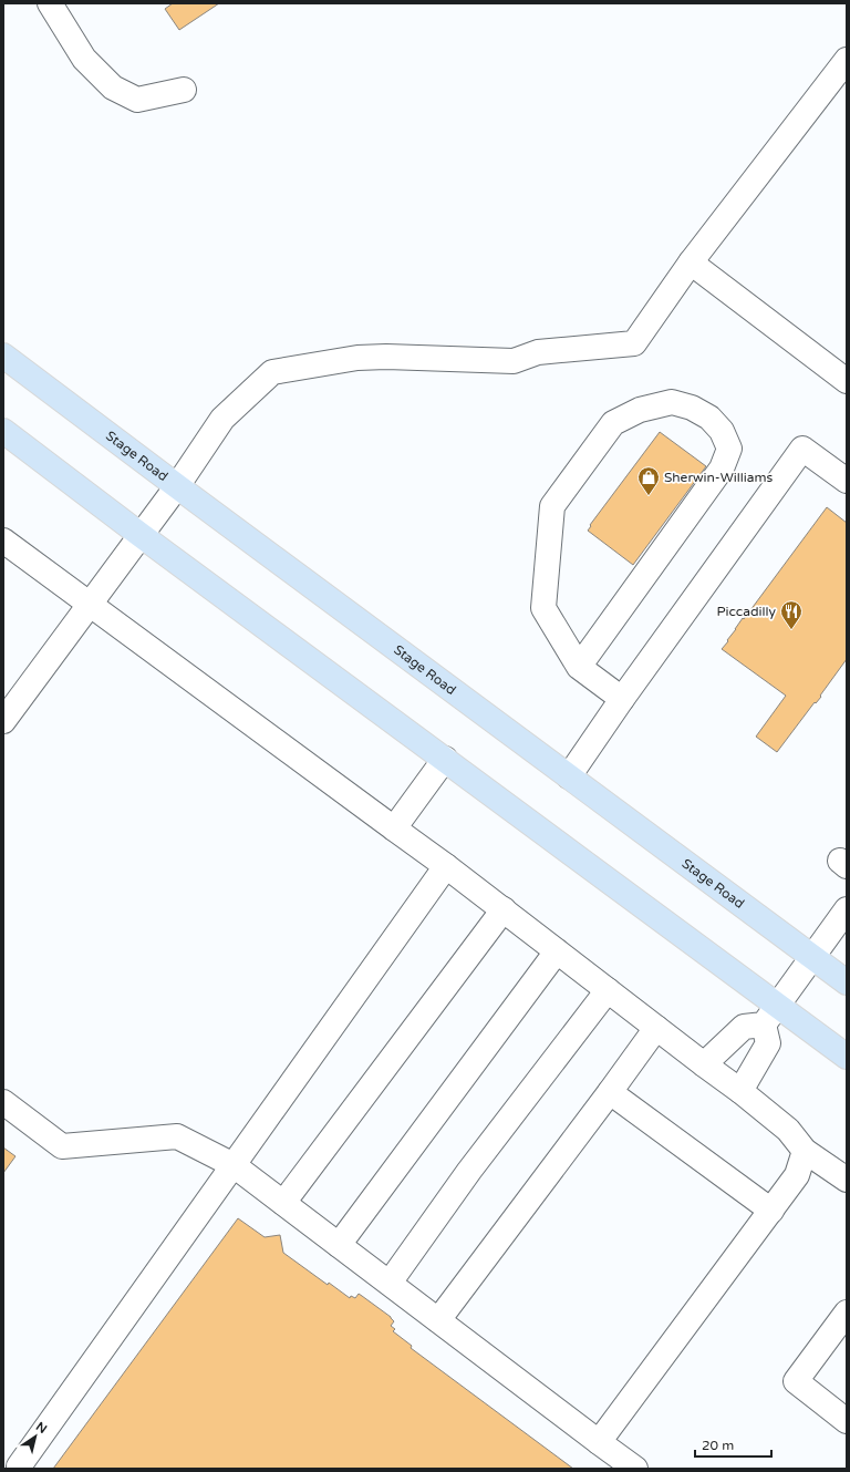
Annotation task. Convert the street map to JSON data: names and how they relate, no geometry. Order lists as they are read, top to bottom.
{
  "streets": {
    "main road": ["Stage Road"]
  },
  "places": {
    "shop": ["Sherwin-Williams"],
    "restaurant": ["Piccadilly"]
  },
  "scale_bar": "20 m",
  "north": "top right"
}
